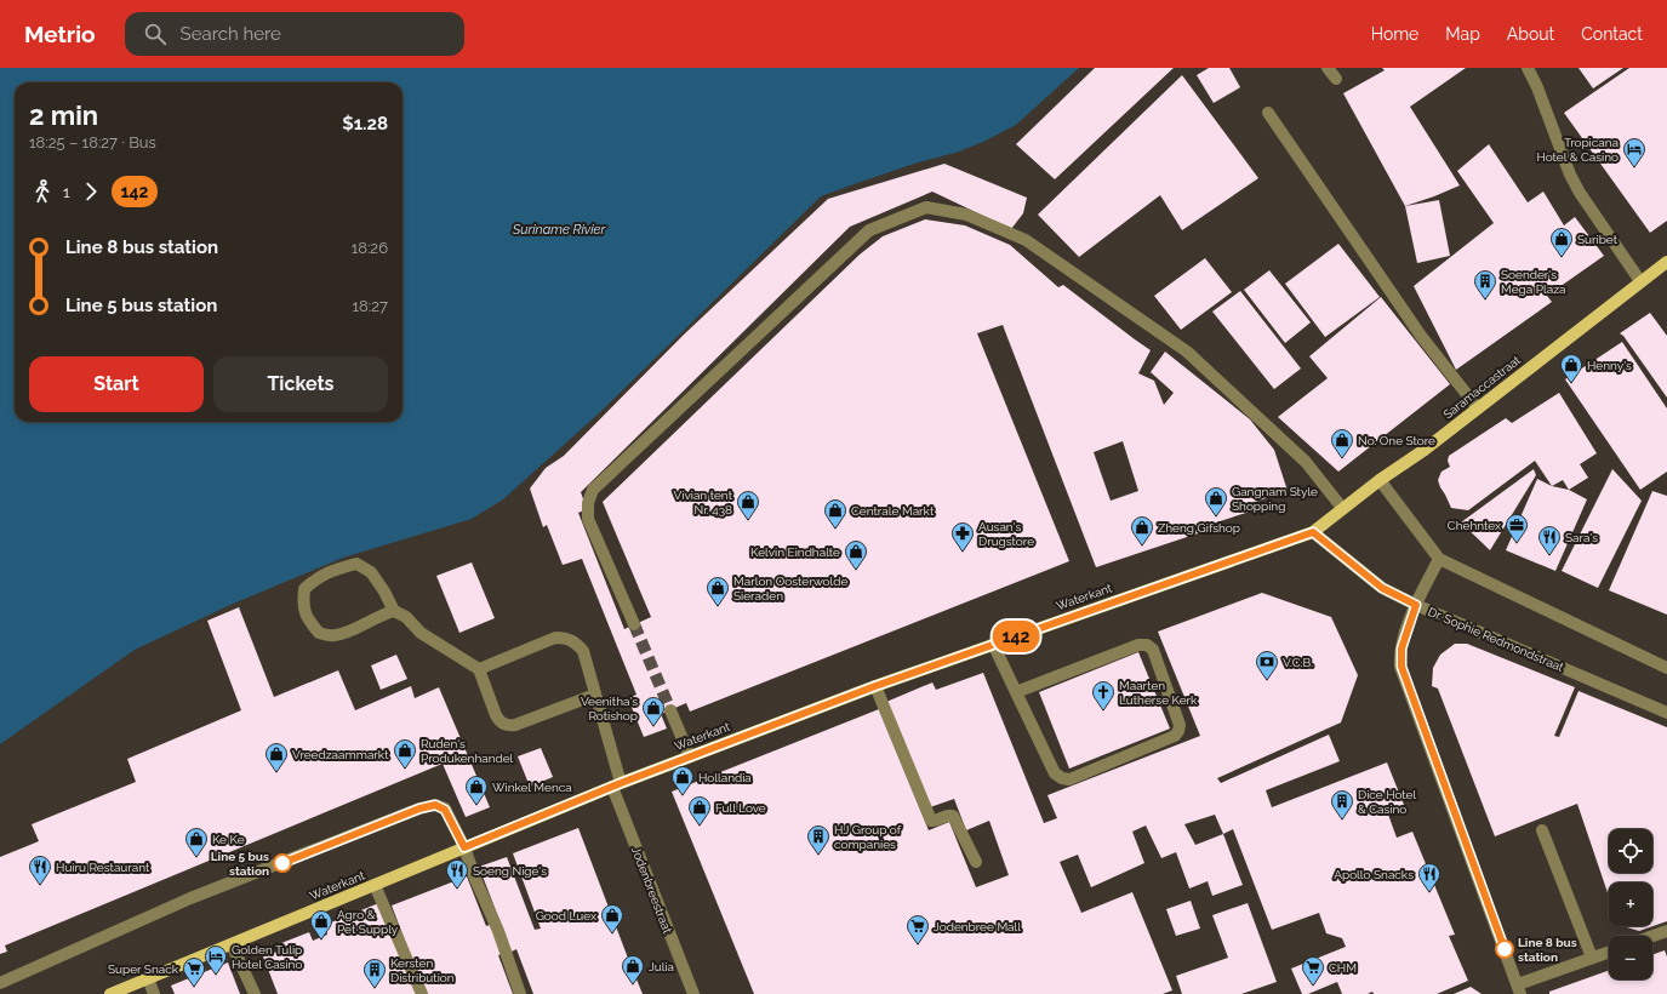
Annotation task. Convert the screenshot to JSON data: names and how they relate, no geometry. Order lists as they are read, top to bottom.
{
  "streets": {
    "main road": ["Saramaccastraat", "Waterkant"],
    "street": ["Dr. Sophie Redmondstraat", "Jodenbreestraat"]
  },
  "crossings": [
    ["Saramaccastraat", "Waterkant"],
    ["Saramaccastraat", "Dr. Sophie Redmondstraat"],
    ["Waterkant", "Dr. Sophie Redmondstraat"],
    ["Waterkant", "Jodenbreestraat"]
  ],
  "water": ["Suriname Rivier"],
  "places": {
    "hotel": ["Tropicana Hotel & Casino", "Golden Tulip Hotel Casino"],
    "shop": [
      "Suribet",
      "Henny's",
      "No. One Store",
      "Gangnam Style Shopping",
      "Vivian tent Nr. 438",
      "Centrale Markt",
      "Zheng Gifshop",
      "Kelvin Eindhalte",
      "Marlon Oosterwolde Sieraden",
      "Veenitha's Rotishop",
      "Ruden's Produkenhandel",
      "Vreedzaammarkt",
      "Hollandia",
      "Winkel Menca",
      "Full Love",
      "Ke Ke",
      "Good Luex",
      "Agro & Pet Supply",
      "Julia"
    ],
    "building": [
      "Soender's Mega Plaza",
      "Dice Hotel & Casino",
      "HJ Group of companies",
      "Kersten Distribution"
    ],
    "office": ["Chehntex"],
    "pharmacy": ["Ausan's Drugstore"],
    "restaurant": [
      "Sara's",
      "Huiru Restaurant",
      "Soeng Nige's",
      "Apollo Snacks"
    ],
    "bank": ["V.C.B."],
    "church": ["Maarten Lutherse Kerk"],
    "other": ["Line 5 bus station", "Line 8 bus station"],
    "supermarket": ["Jodenbree Mall", "CHM", "Super Snack"]
  },
  "lines": ["bus line 142"],
  "page": {
    "header": "Metrio",
    "search": "Search here",
    "nav": [
      "Home",
      "Map",
      "About",
      "Contact"
    ],
    "on_map": "142",
    "heading": ["2 min", "18:25 – 18:27 · Bus", "$1.28"],
    "legs": ["1", "142"],
    "list": [
      {
        "name": "Line 8 bus station",
        "value": "18:26"
      },
      {
        "name": "Line 5 bus station",
        "value": "18:27"
      }
    ],
    "buttons": ["Start", "Tickets"],
    "map_buttons": ["+", "−"]
  }
}
